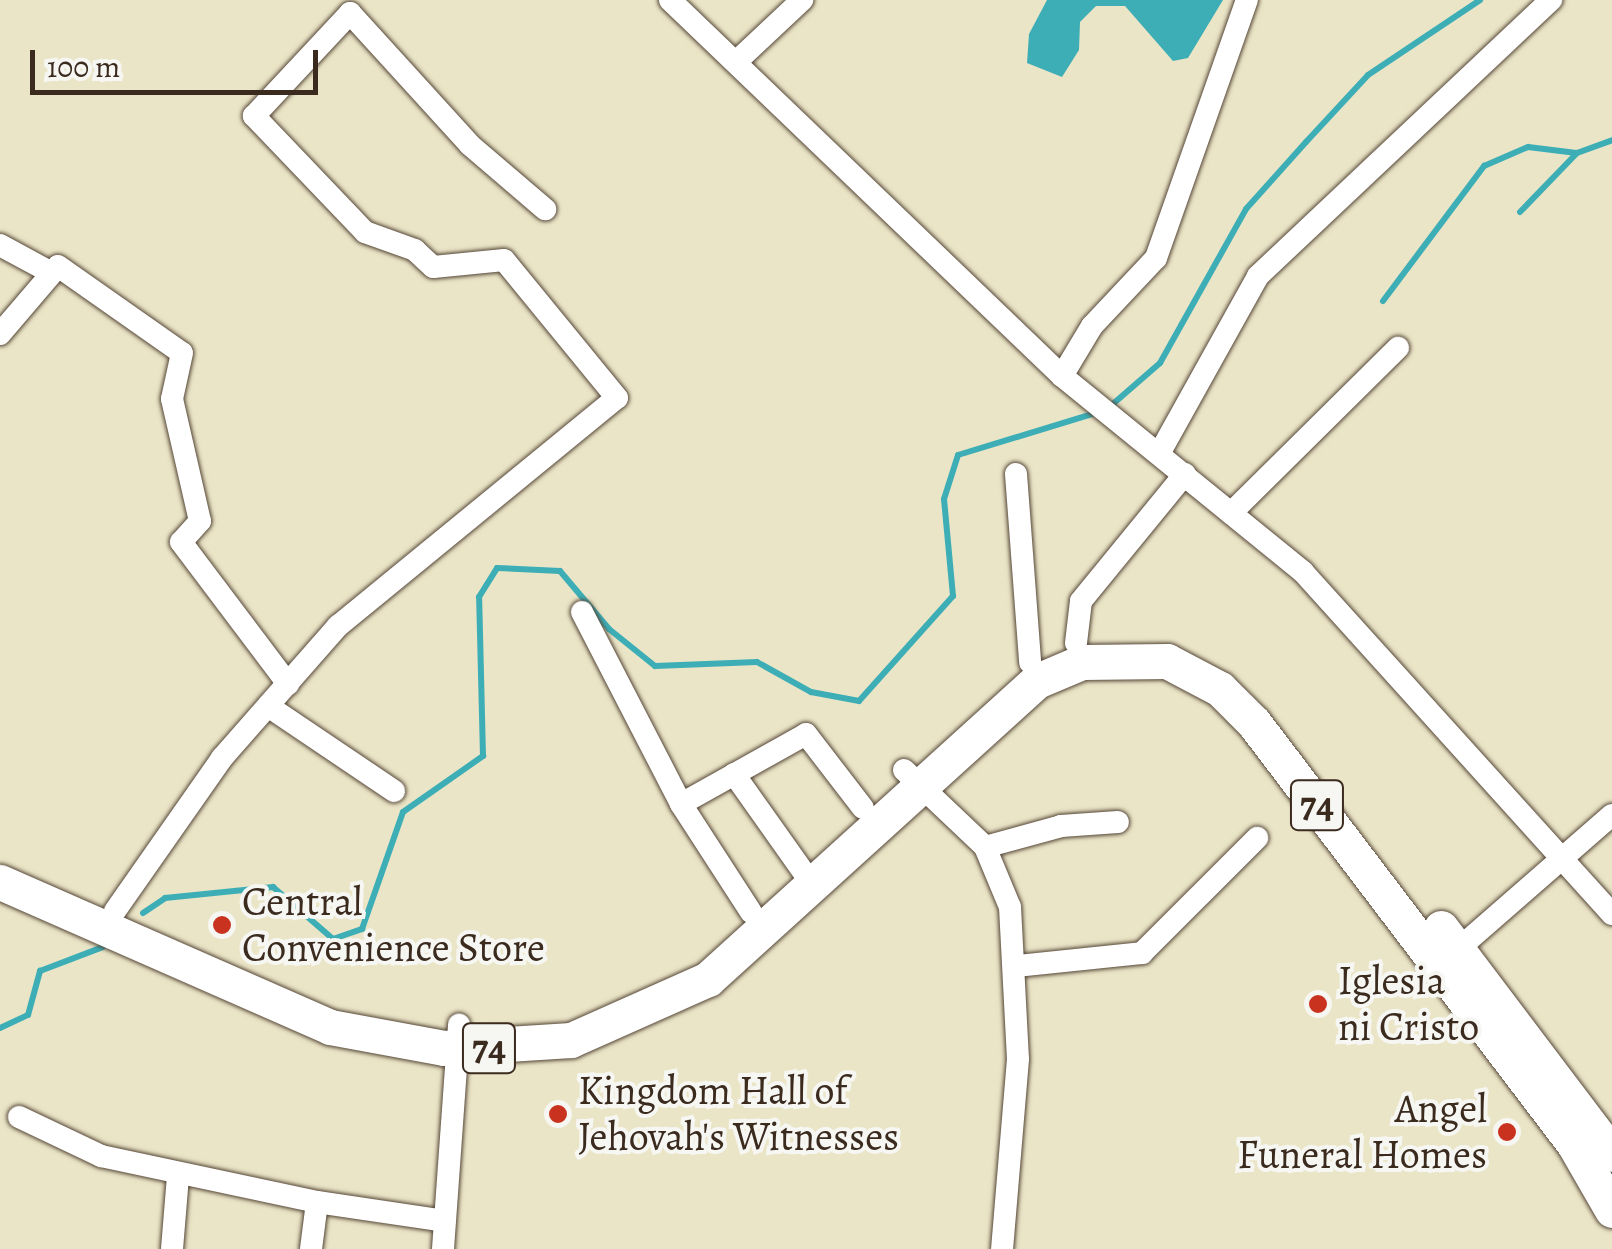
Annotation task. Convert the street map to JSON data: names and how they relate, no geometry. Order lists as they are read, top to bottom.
{
  "streets": {
    "main road": ["74"]
  },
  "places": [
    "Central Convenience Store",
    "Iglesia ni Cristo",
    "Kingdom Hall of Jehovah's Witnesses",
    "Angel Funeral Homes"
  ],
  "scale_bar": "100 m"
}
